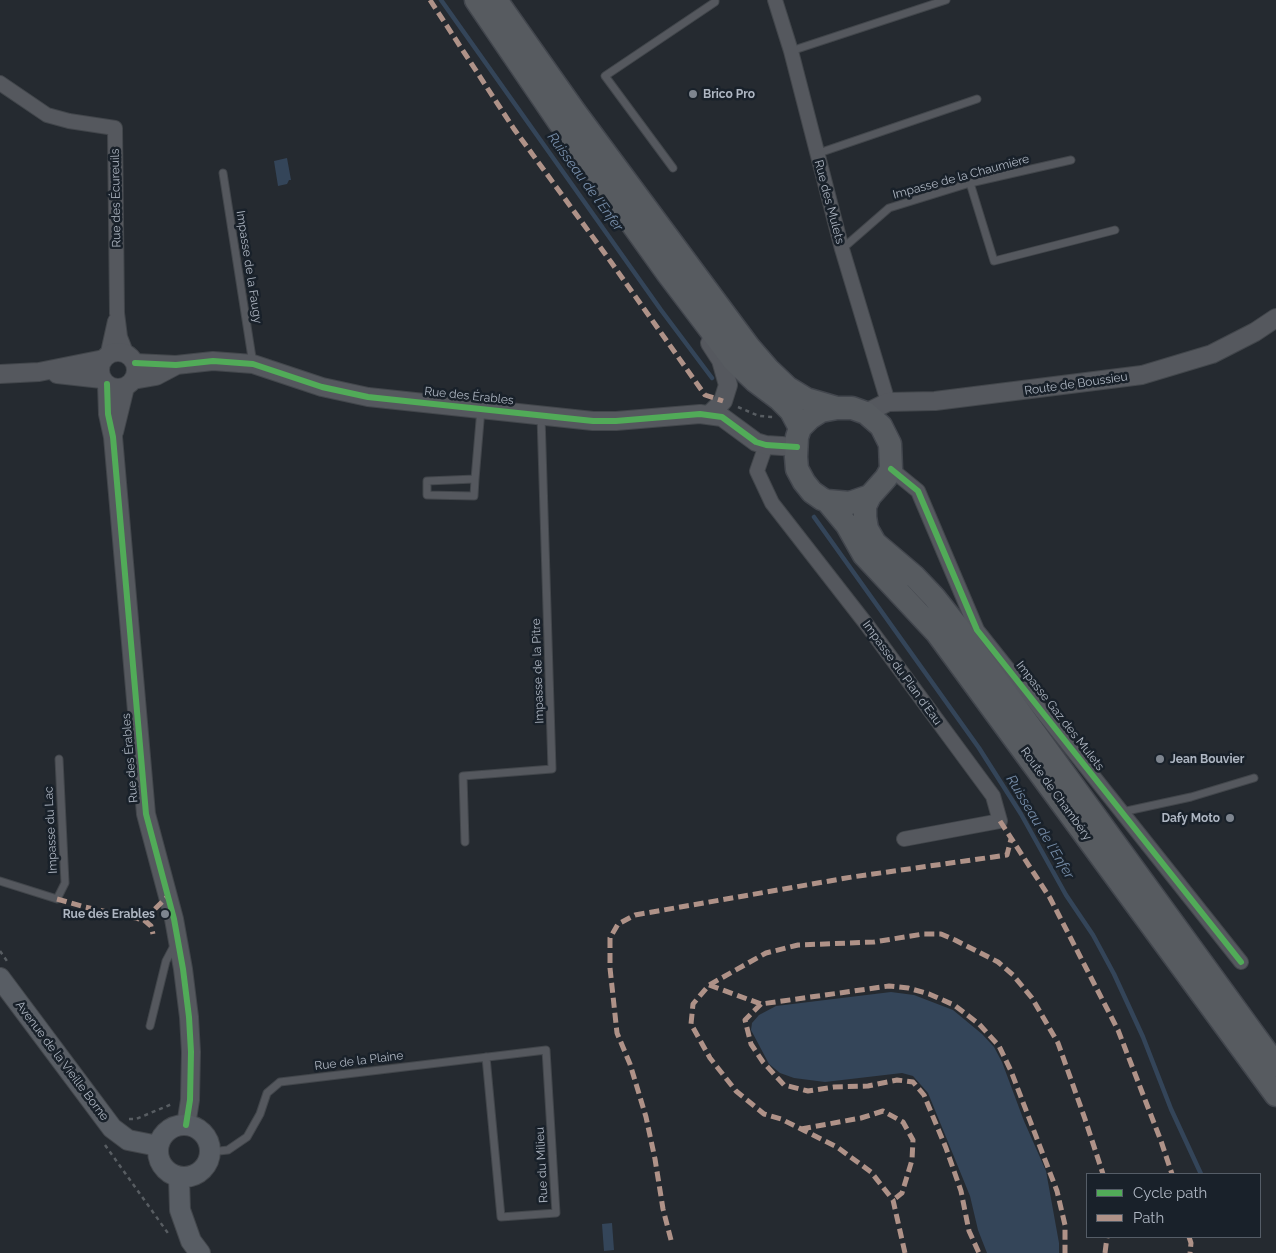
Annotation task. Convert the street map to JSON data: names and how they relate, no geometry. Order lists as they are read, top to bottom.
{
  "streets": {
    "main road": ["Route de Chambéry", "Avenue de la Vieille Borne"],
    "street": [
      "Rue des Écureuils",
      "Rue des Mulets",
      "Route de Boussieu",
      "Rue des Érables",
      "Impasse du Plan d'Eau",
      "Impasse Gaz des Mulets"
    ],
    "lane": [
      "Impasse de la Chaumière",
      "Impasse de la Faugy",
      "Impasse de la Pitre",
      "Impasse du Lac",
      "Rue de la Plaine",
      "Rue du Milieu"
    ]
  },
  "crossings": [
    ["Impasse de la Chaumière", "Rue des Mulets"],
    ["Rue des Écureuils", "Rue des Érables"],
    ["Rue des Mulets", "Route de Boussieu"],
    ["Impasse de la Faugy", "Rue des Érables"],
    ["Route de Boussieu", "Rue des Érables"],
    ["Route de Boussieu", "Impasse Gaz des Mulets"],
    ["Route de Boussieu", "Route de Chambéry"],
    ["Rue des Érables", "Impasse de la Pitre"],
    ["Rue des Érables", "Impasse du Plan d'Eau"],
    ["Rue des Érables", "Impasse Gaz des Mulets"],
    ["Rue des Érables", "Route de Chambéry"],
    ["Rue des Érables", "Avenue de la Vieille Borne"],
    ["Rue des Érables", "Rue de la Plaine"],
    ["Impasse Gaz des Mulets", "Route de Chambéry"],
    ["Avenue de la Vieille Borne", "Rue de la Plaine"],
    ["Rue de la Plaine", "Rue du Milieu"]
  ],
  "water": ["Ruisseau de l'Enfer"],
  "places": [
    "Brico Pro",
    "Jean Bouvier",
    "Dafy Moto",
    "Rue des Erables"
  ],
  "legend": ["Cycle path", "Path"]
}
